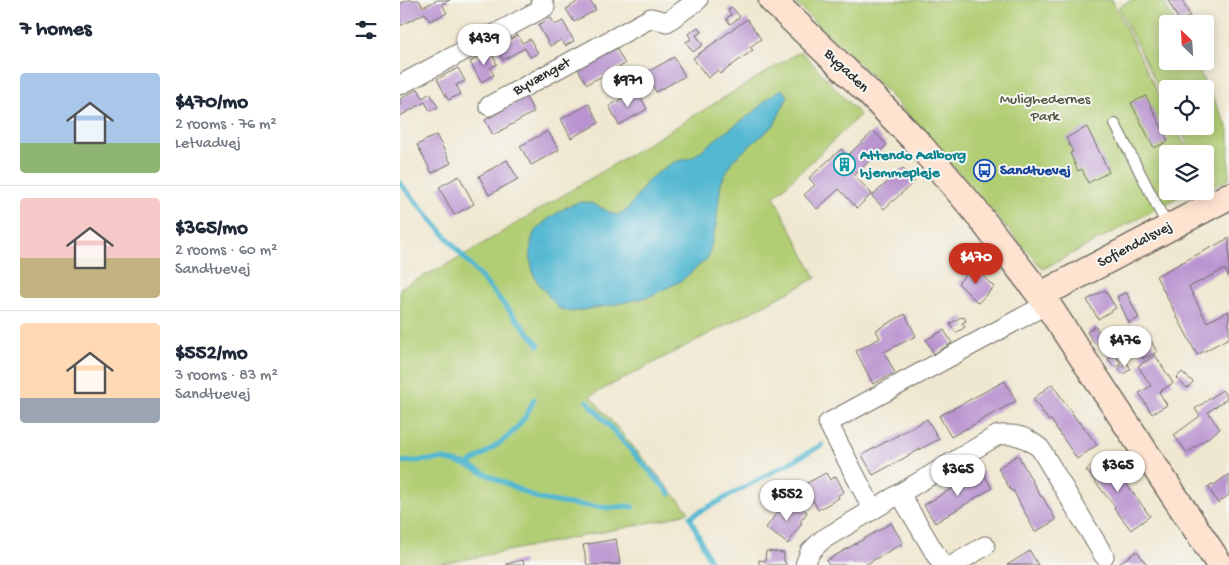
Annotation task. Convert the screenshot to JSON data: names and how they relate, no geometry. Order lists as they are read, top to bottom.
{
  "streets": {
    "street": ["Bygaden", "Byvænget", "Sofiendalsvej"]
  },
  "crossings": [
    ["Bygaden", "Sofiendalsvej"]
  ],
  "parks": ["Mulighedernes Park"],
  "places": {
    "building": ["Attendo Aalborg hjemmepleje"],
    "bus stop": ["Sandtuevej"]
  },
  "north": "top left",
  "page": {
    "heading": "7 homes",
    "price": [
      "$439",
      "$971",
      "$470",
      "$476",
      "$365",
      "$365",
      "$552"
    ],
    "list": [
      {
        "name": "$470/mo",
        "note": "2 rooms · 76 m² · Letvadvej"
      },
      {
        "name": "$365/mo",
        "note": "2 rooms · 60 m² · Sandtuevej"
      },
      {
        "name": "$552/mo",
        "note": "3 rooms · 83 m² · Sandtuevej"
      }
    ]
  }
}
